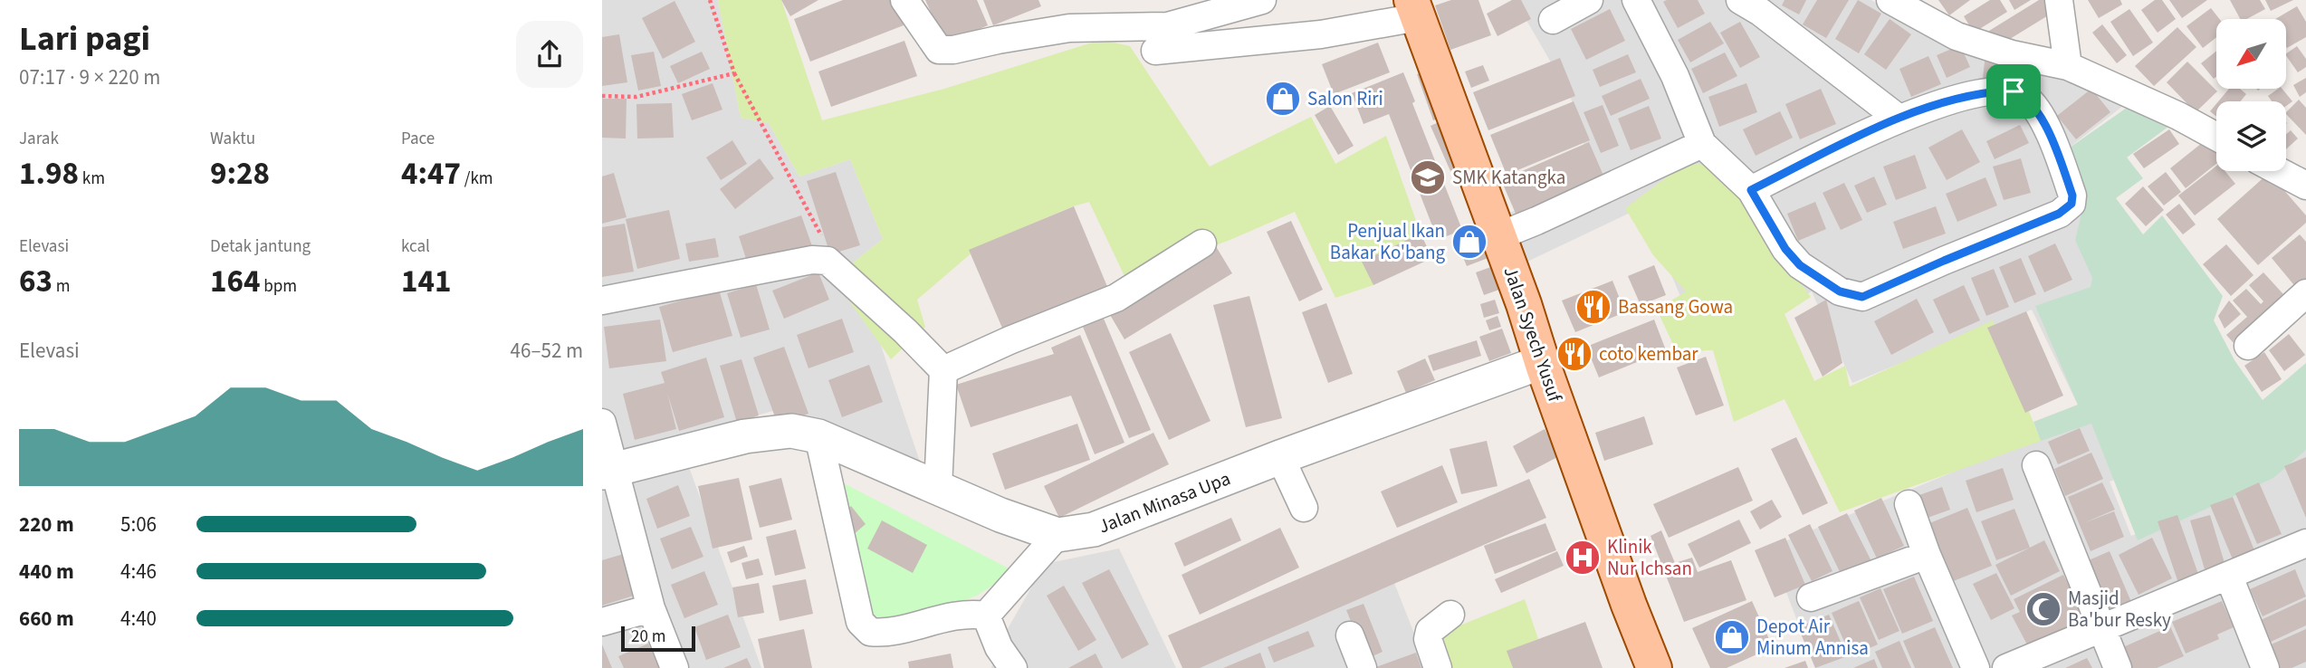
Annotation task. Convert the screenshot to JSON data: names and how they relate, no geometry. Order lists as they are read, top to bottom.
{
  "streets": {
    "main road": ["Jalan Syech Yusuf"],
    "street": ["Jalan Minasa Upa"]
  },
  "crossings": [
    ["Jalan Syech Yusuf", "Jalan Minasa Upa"]
  ],
  "places": {
    "shop": ["Salon Riri", "Penjual Ikan Bakar Ko'bang", "Depot Air Minum Annisa"],
    "school or university": ["SMK Katangka"],
    "restaurant": ["Bassang Gowa", "coto kembar"],
    "hospital": ["Klinik Nur Ichsan"],
    "mosque": ["Masjid Ba'bur Resky"]
  },
  "scale_bar": "20 m",
  "north": "bottom left",
  "page": {
    "heading": ["Lari pagi", "07:17 · 9 × 220 m"],
    "stats": [
      ["Jarak", "1.98 km"],
      ["Waktu", "9:28"],
      ["Pace", "4:47 /km"],
      ["Elevasi", "63 m"],
      ["Detak jantung", "164 bpm"],
      ["kcal", "141"]
    ],
    "chart": ["Elevasi", "46–52 m"],
    "list": [
      {
        "name": "220 m",
        "note": "5:06"
      },
      {
        "name": "440 m",
        "note": "4:46"
      },
      {
        "name": "660 m",
        "note": "4:40"
      }
    ],
    "scale": "20 m"
  }
}
